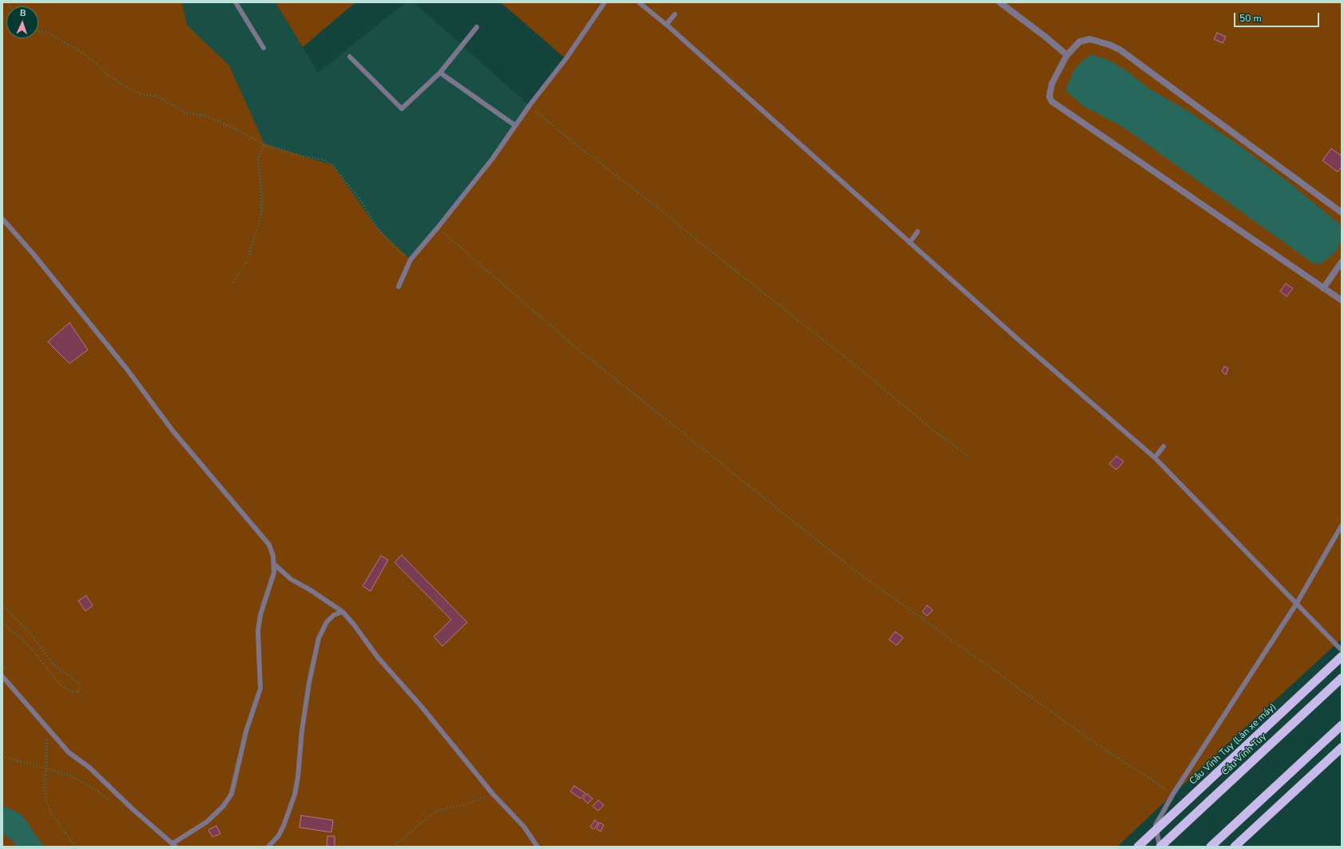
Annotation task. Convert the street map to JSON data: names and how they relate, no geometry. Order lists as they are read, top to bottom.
{
  "streets": {
    "highway": ["Cầu Vĩnh Tuy (Làn xe máy)", "Cầu Vĩnh Tuy"]
  },
  "scale_bar": "50 m",
  "north": "top"
}
